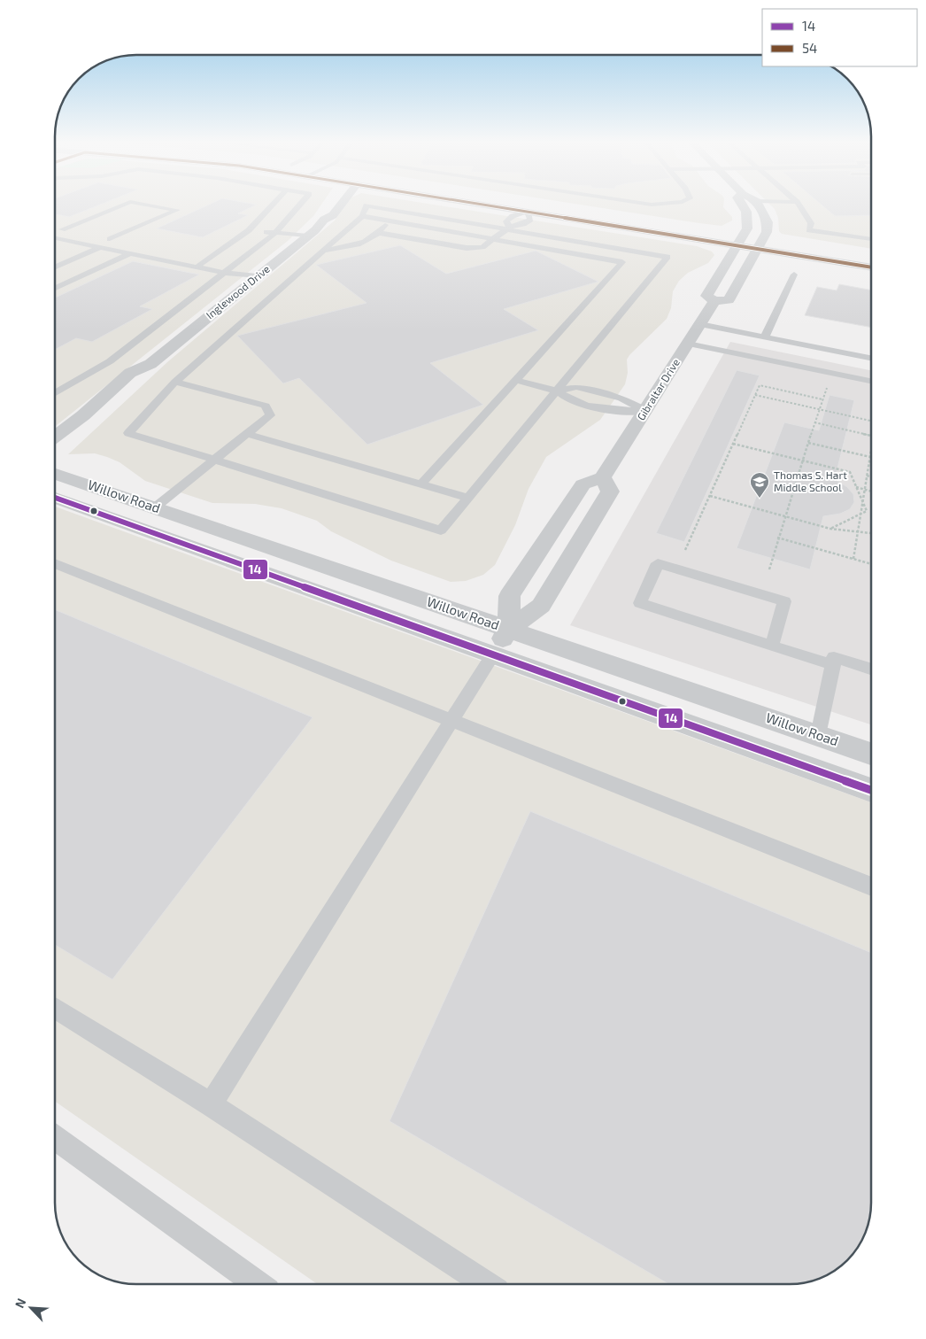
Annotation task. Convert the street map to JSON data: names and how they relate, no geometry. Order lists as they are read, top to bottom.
{
  "streets": {
    "street": ["Inglewood Drive", "Gibraltar Drive", "Willow Road"]
  },
  "places": {
    "school or university": ["Thomas S. Hart Middle School"]
  },
  "lines": ["transit line 54", "transit line 14"],
  "legend": ["14", "54"],
  "north": "top left"
}
